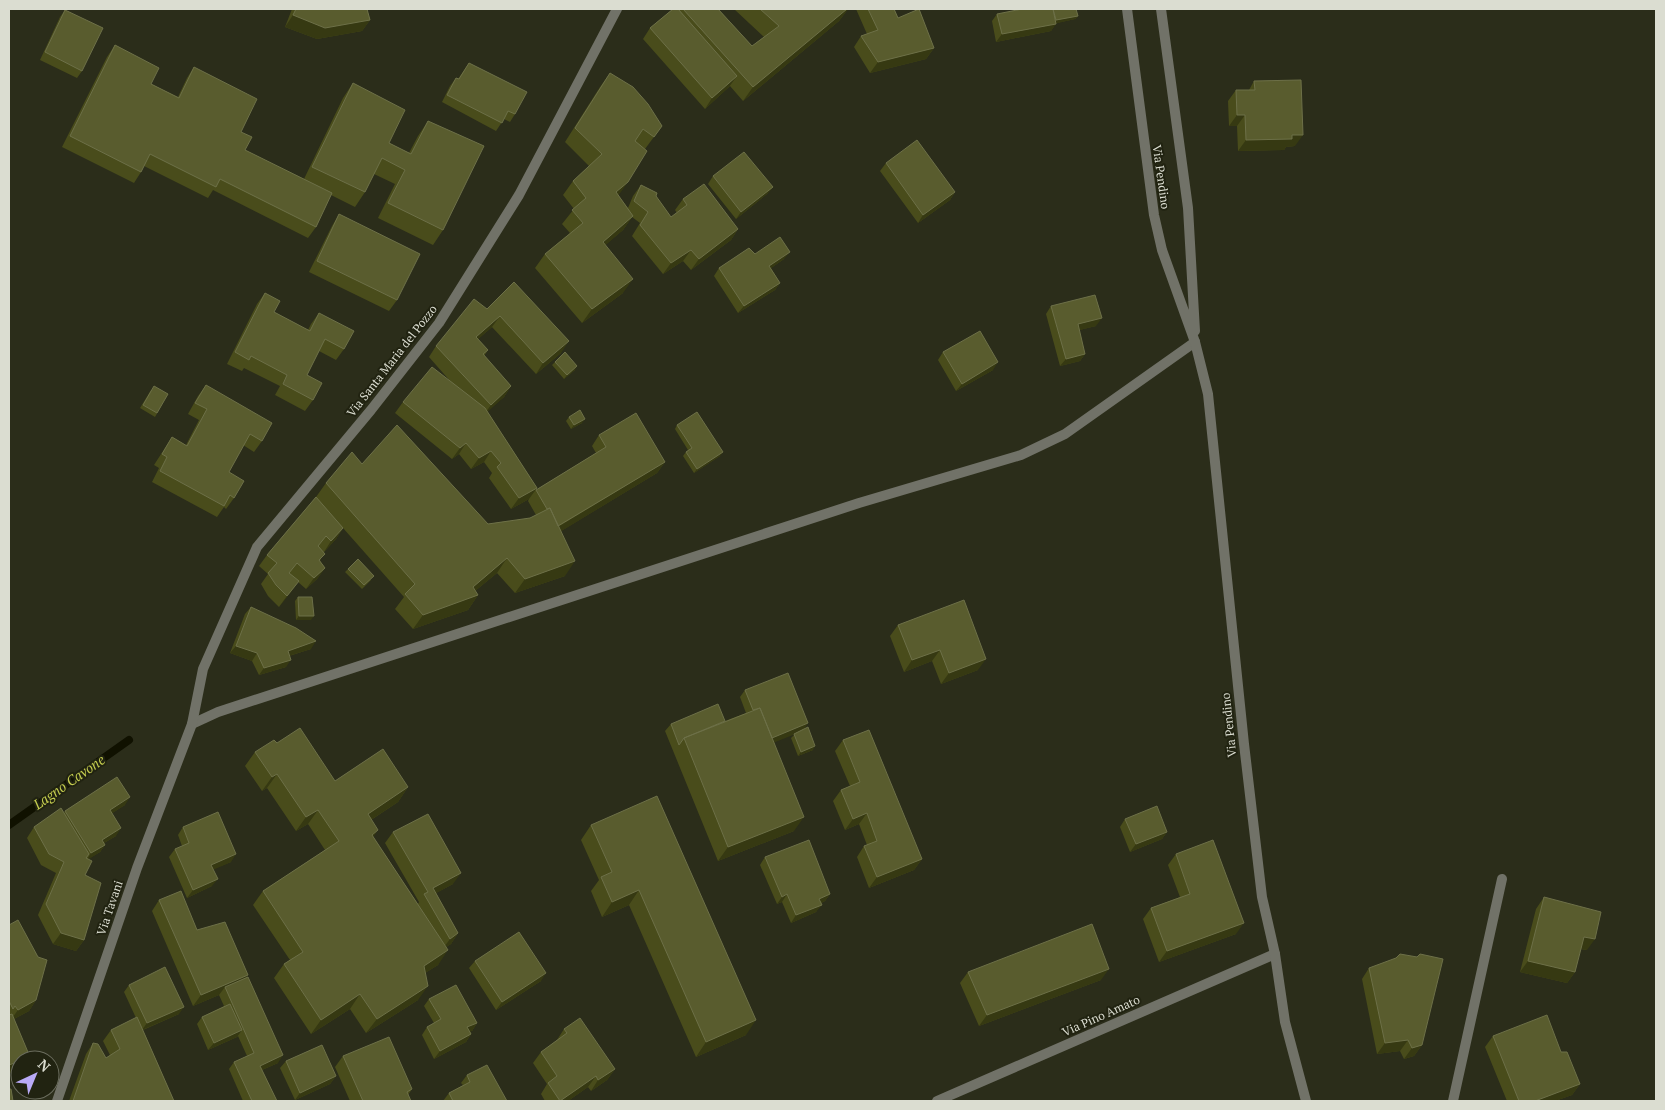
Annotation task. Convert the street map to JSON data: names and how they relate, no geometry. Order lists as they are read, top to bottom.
{
  "streets": {
    "street": [
      "Via Pendino",
      "Via Santa Maria del Pozzo",
      "Via Tavani",
      "Via Pino Amato"
    ]
  },
  "crossings": [
    ["Via Pendino", "Via Pino Amato"],
    ["Via Santa Maria del Pozzo", "Via Tavani"]
  ],
  "water": ["Lagno Cavone"],
  "north": "top right"
}
